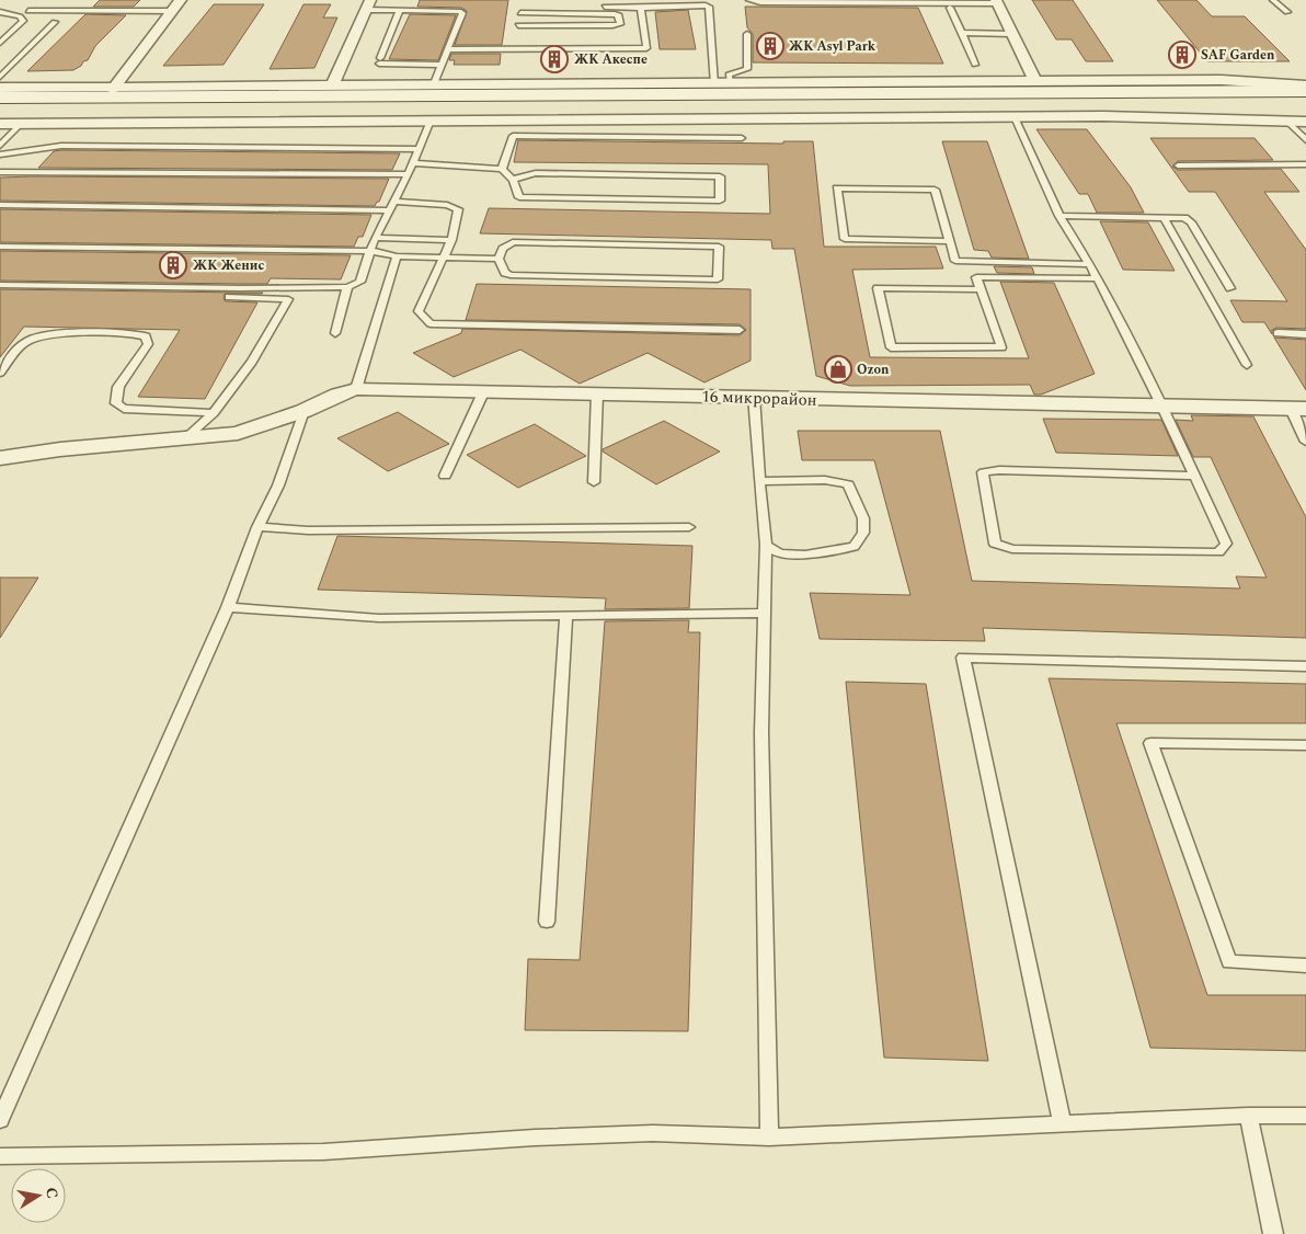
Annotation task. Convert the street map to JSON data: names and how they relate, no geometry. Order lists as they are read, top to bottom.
{
  "streets": {
    "street": ["16 микрорайон"]
  },
  "places": {
    "building": [
      "ЖК Asyl Park",
      "SAF Garden",
      "ЖК Акеспе",
      "ЖК Женис"
    ],
    "shop": ["Ozon"]
  },
  "north": "right"
}
